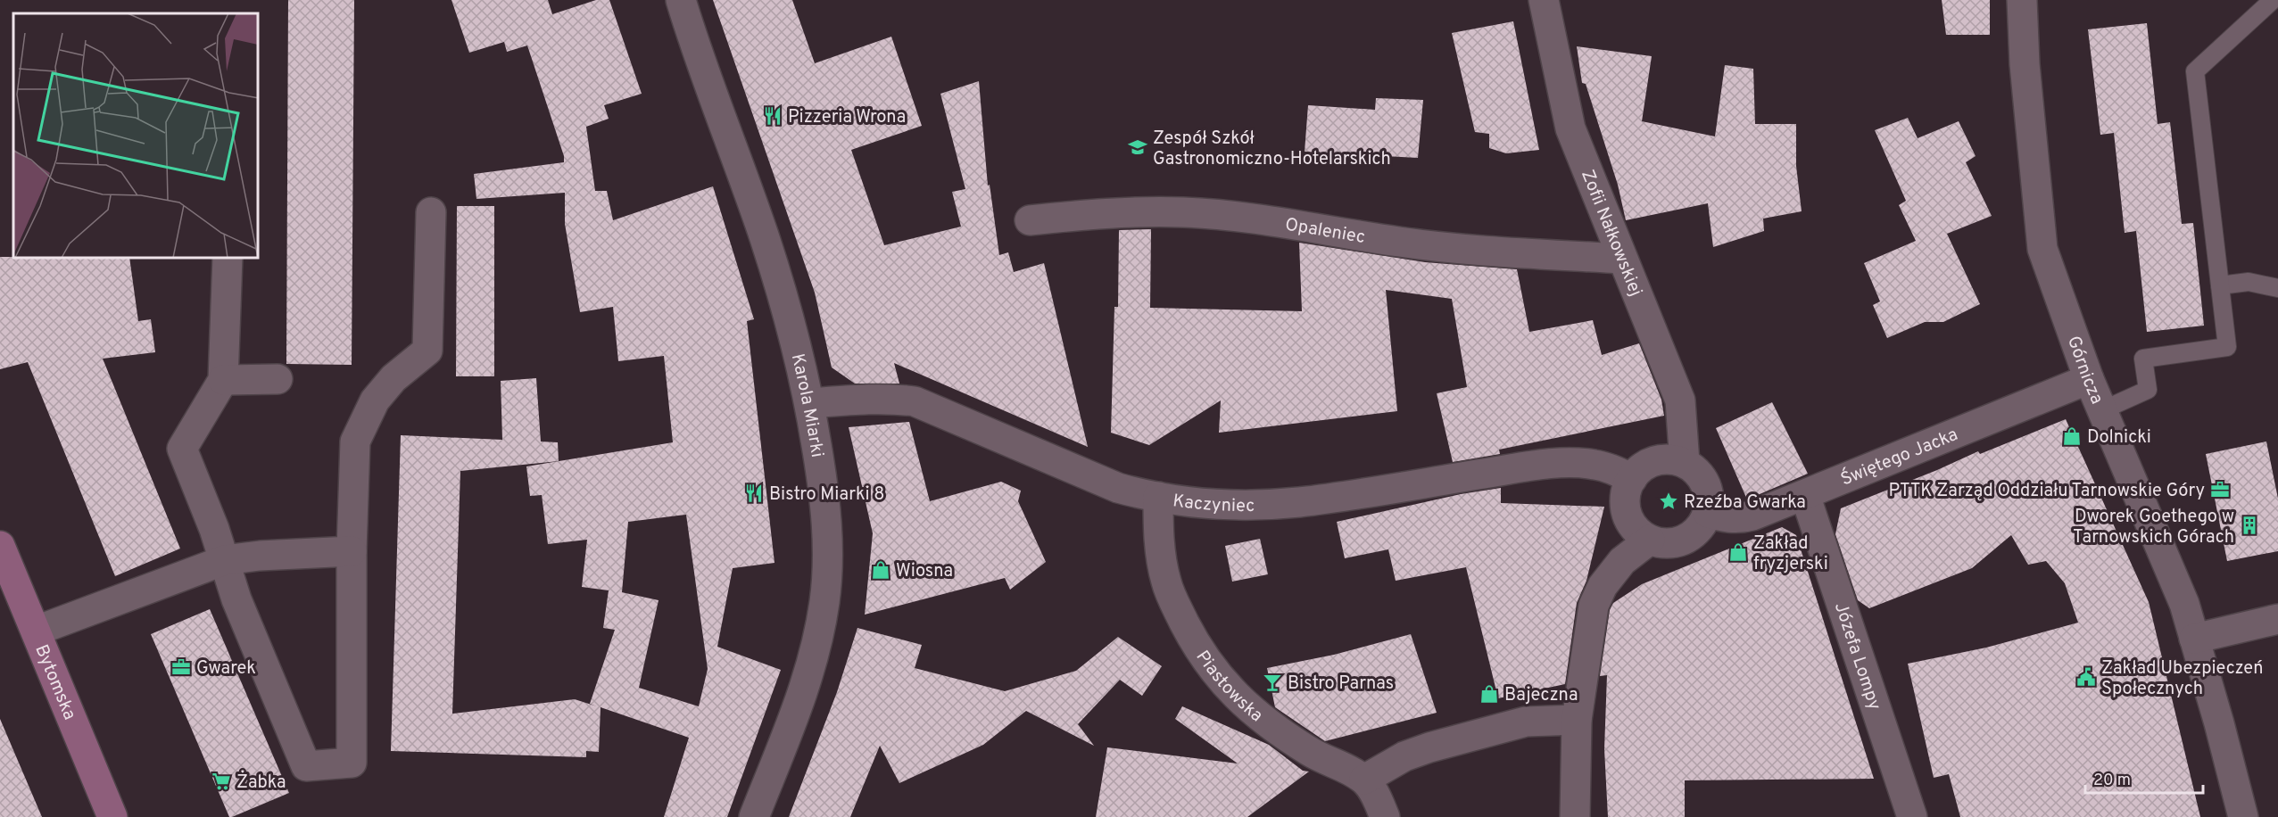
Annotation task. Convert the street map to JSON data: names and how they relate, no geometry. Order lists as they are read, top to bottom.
{
  "streets": {
    "street": [
      "Opaleniec",
      "Zofii Nałkowskiej",
      "Górnicza",
      "Karola Miarki",
      "Świętego Jacka",
      "Kaczyniec",
      "Józefa Lompy",
      "Bytomska",
      "Piastowska"
    ]
  },
  "crossings": [
    ["Opaleniec", "Zofii Nałkowskiej"],
    ["Zofii Nałkowskiej", "Świętego Jacka"],
    ["Zofii Nałkowskiej", "Kaczyniec"],
    ["Górnicza", "Świętego Jacka"],
    ["Karola Miarki", "Kaczyniec"],
    ["Świętego Jacka", "Kaczyniec"],
    ["Świętego Jacka", "Józefa Lompy"],
    ["Kaczyniec", "Piastowska"]
  ],
  "places": {
    "restaurant": ["Pizzeria Wrona", "Bistro Miarki 8"],
    "school or university": ["Zespół Szkół Gastronomiczno-Hotelarskich"],
    "shop": [
      "Dolnicki",
      "Zakład fryzjerski",
      "Wiosna",
      "Bajeczna"
    ],
    "office": ["PTTK Zarząd Oddziału Tarnowskie Góry", "Gwarek"],
    "place": ["Rzeźba Gwarka"],
    "building": ["Dworek Goethego w Tarnowskich Górach"],
    "public building": ["Zakład Ubezpieczeń Społecznych"],
    "bar": ["Bistro Parnas"],
    "supermarket": ["Żabka"]
  },
  "scale_bar": "20 m"
}
